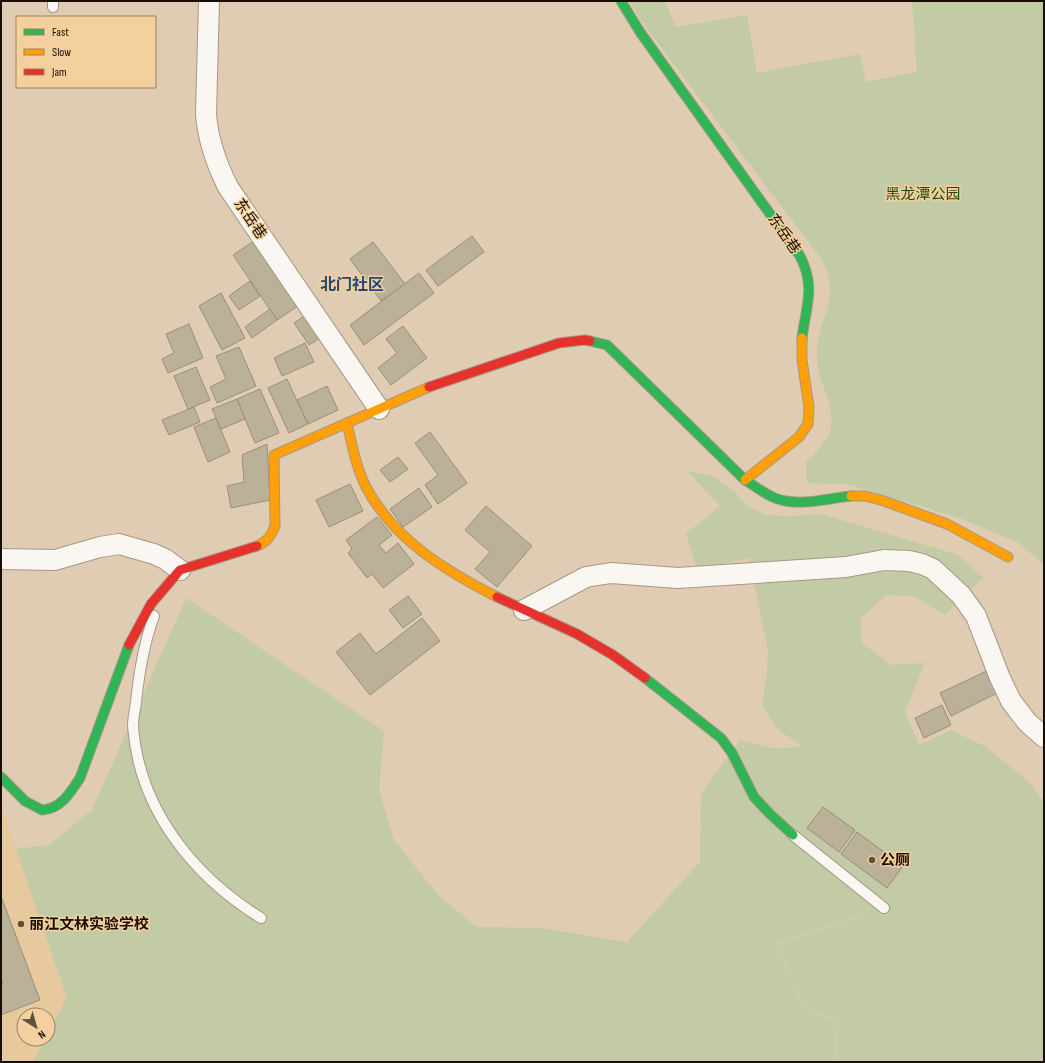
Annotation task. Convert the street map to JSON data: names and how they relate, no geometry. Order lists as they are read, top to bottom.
{
  "streets": {
    "street": ["东岳巷"]
  },
  "districts": ["北门社区"],
  "parks": ["黑龙潭公园"],
  "places": ["公厕", "丽江文林实验学校"],
  "legend": ["Fast", "Slow", "Jam"],
  "north": "bottom right"
}
